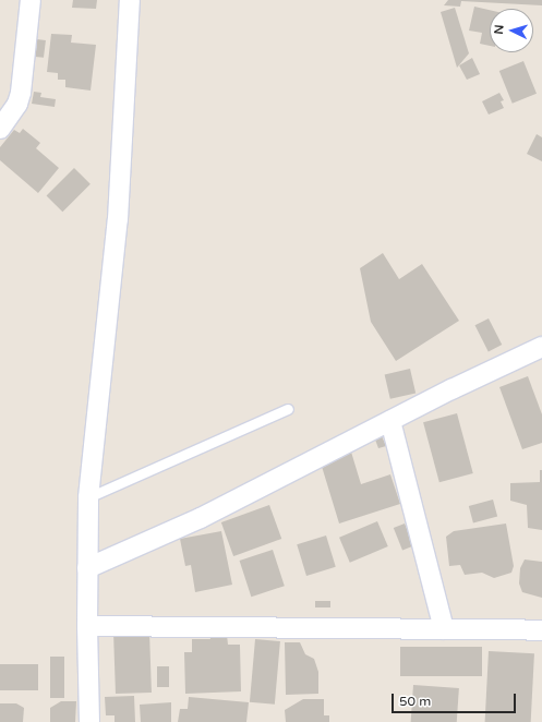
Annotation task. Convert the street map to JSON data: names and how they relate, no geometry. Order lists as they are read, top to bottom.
{
  "scale_bar": "50 m",
  "north": "left"
}
